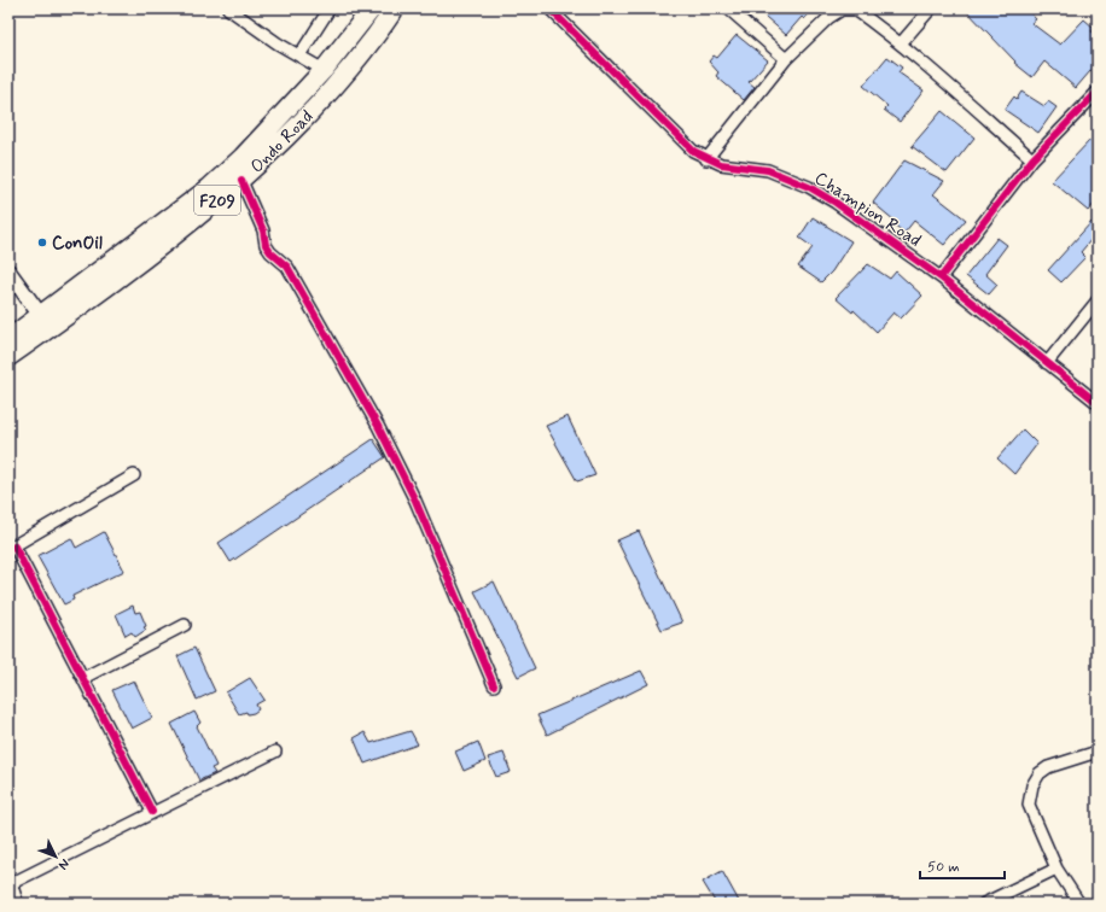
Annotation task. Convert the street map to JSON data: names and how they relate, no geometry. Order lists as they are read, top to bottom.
{
  "streets": {
    "main road": ["Ondo Road", "F209"],
    "street": ["Champion Road"]
  },
  "places": ["ConOil"],
  "scale_bar": "50 m",
  "north": "bottom right"
}
